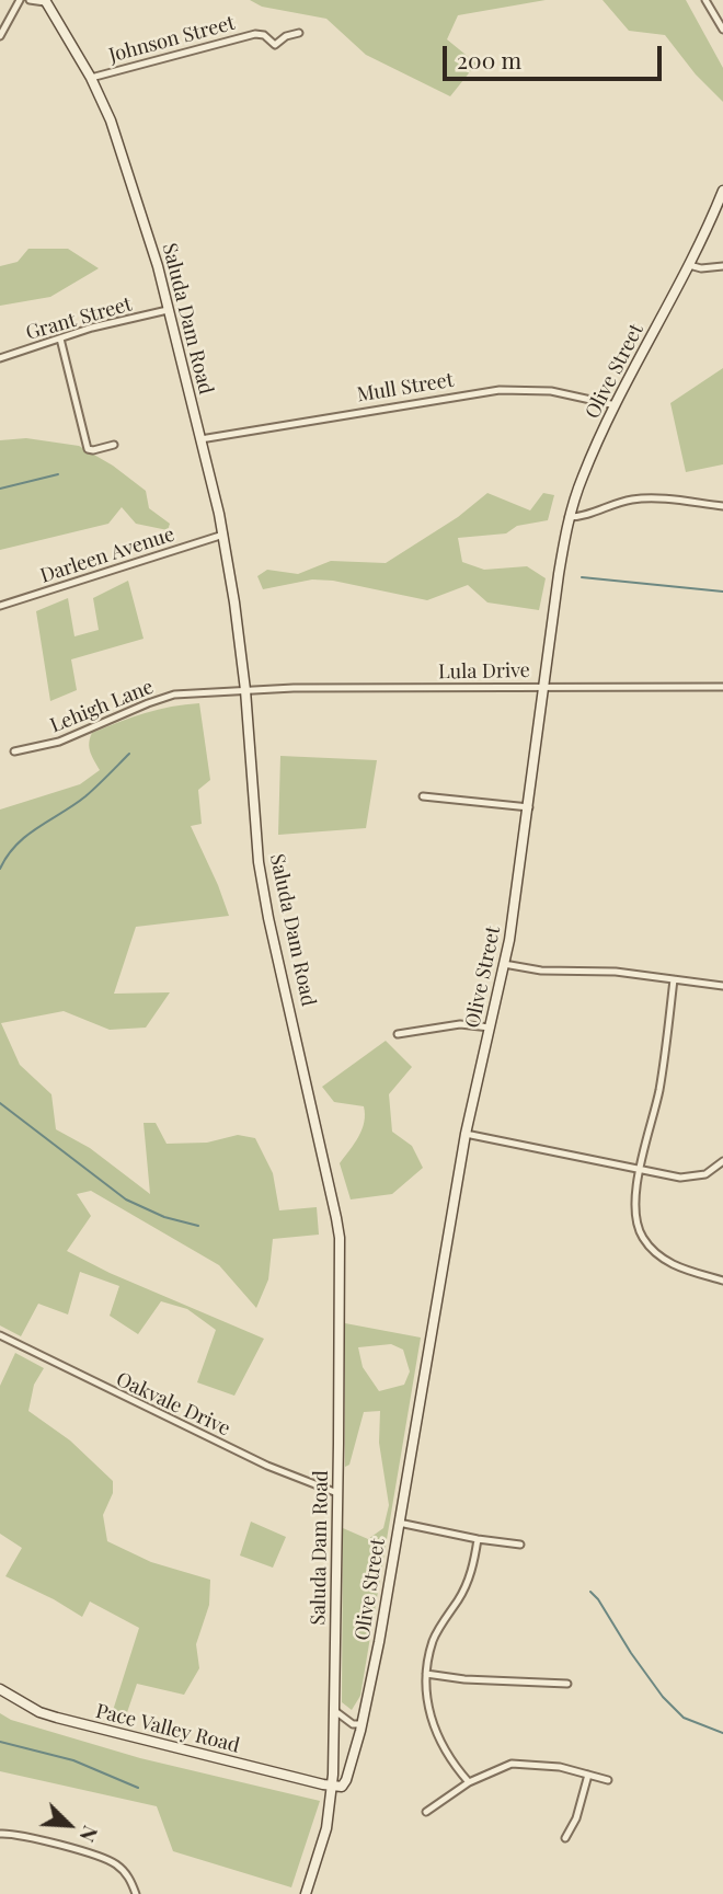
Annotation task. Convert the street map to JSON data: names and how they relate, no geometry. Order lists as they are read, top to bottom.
{
  "streets": {
    "street": [
      "Johnson Street",
      "Grant Street",
      "Saluda Dam Road",
      "Olive Street",
      "Mull Street",
      "Darleen Avenue",
      "Lula Drive",
      "Lehigh Lane",
      "Oakvale Drive",
      "Pace Valley Road"
    ]
  },
  "crossings": [
    ["Johnson Street", "Saluda Dam Road"],
    ["Grant Street", "Saluda Dam Road"],
    ["Saluda Dam Road", "Olive Street"],
    ["Saluda Dam Road", "Mull Street"],
    ["Saluda Dam Road", "Darleen Avenue"],
    ["Saluda Dam Road", "Lula Drive"],
    ["Saluda Dam Road", "Lehigh Lane"],
    ["Saluda Dam Road", "Oakvale Drive"],
    ["Saluda Dam Road", "Pace Valley Road"],
    ["Olive Street", "Mull Street"],
    ["Olive Street", "Lula Drive"],
    ["Olive Street", "Pace Valley Road"],
    ["Lula Drive", "Lehigh Lane"]
  ],
  "scale_bar": "200 m",
  "north": "bottom right"
}
